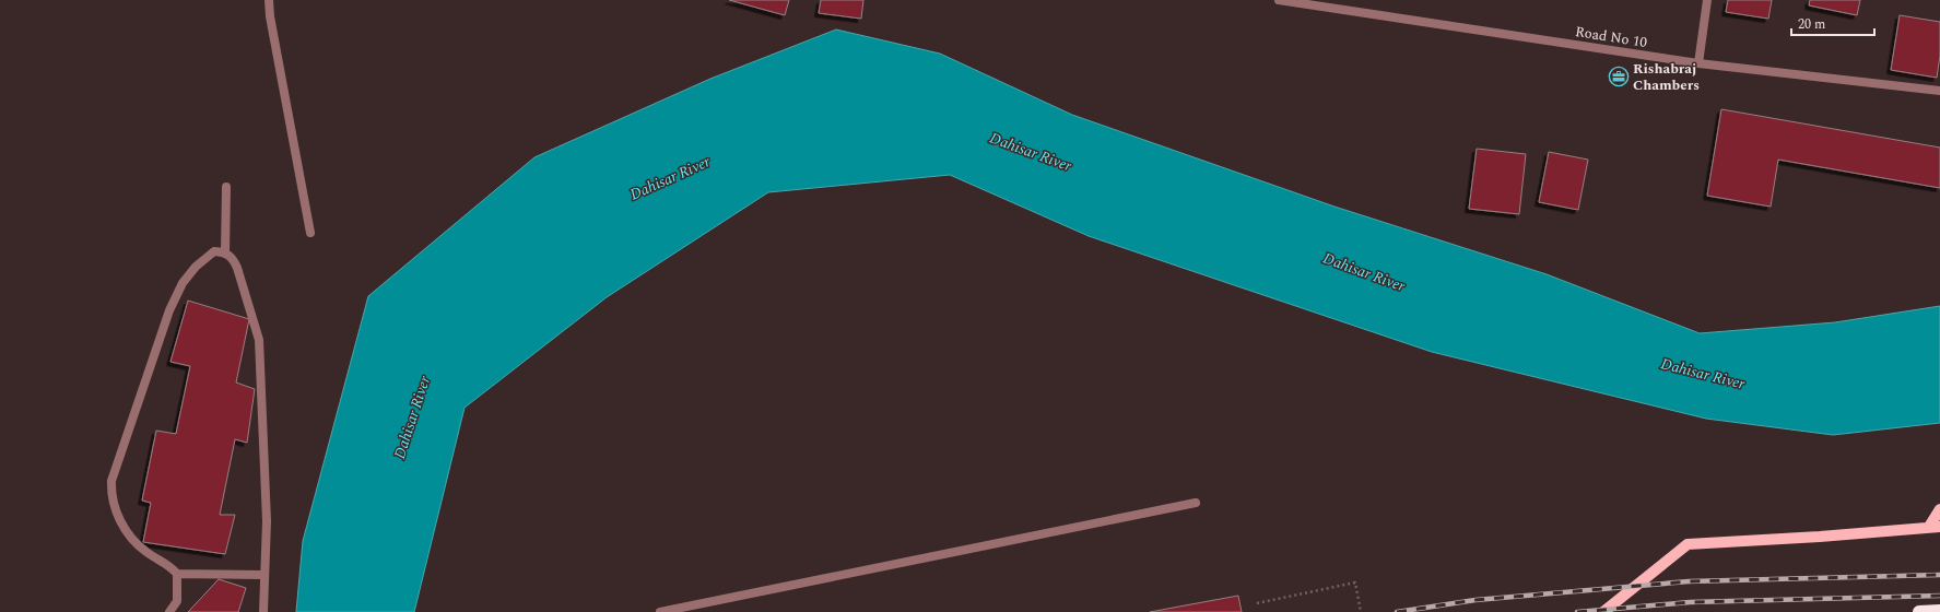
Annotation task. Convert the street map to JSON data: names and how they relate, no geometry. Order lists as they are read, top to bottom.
{
  "streets": {
    "street": ["Road No 10"]
  },
  "water": ["Dahisar River"],
  "places": {
    "office": ["Rishabraj Chambers"]
  },
  "scale_bar": "20 m"
}
